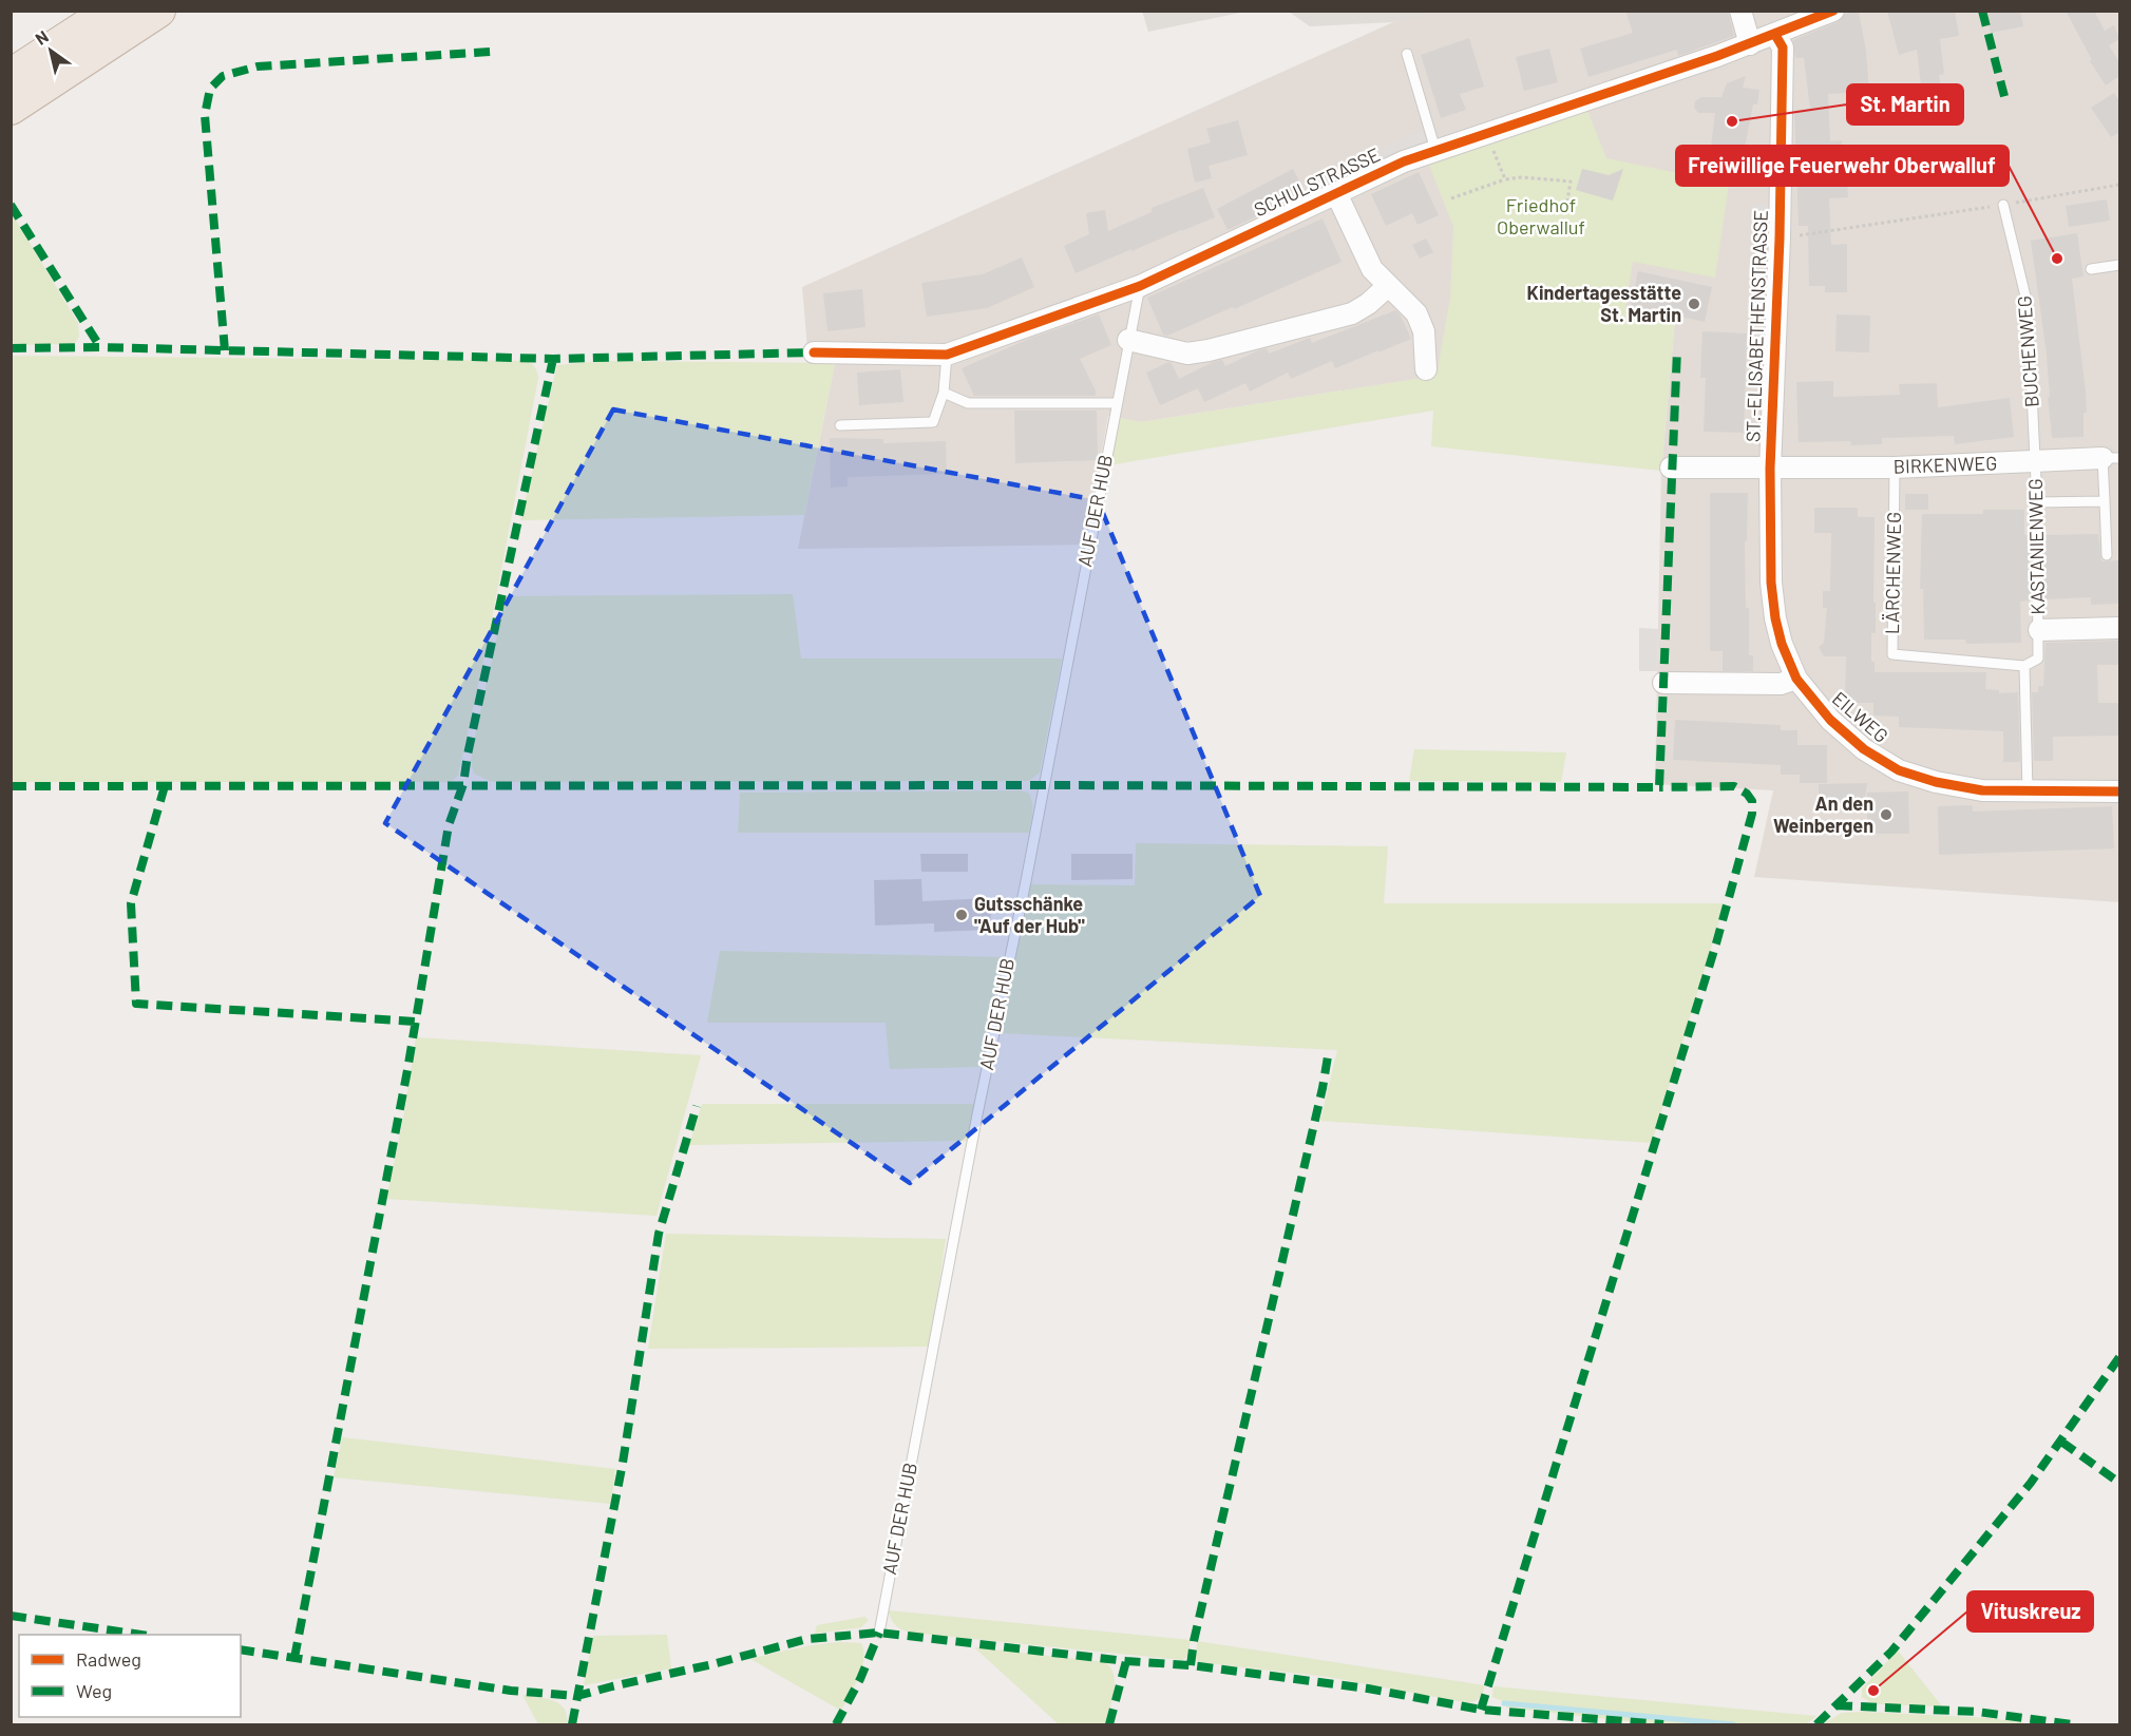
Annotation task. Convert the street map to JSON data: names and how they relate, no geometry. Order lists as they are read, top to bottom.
{
  "streets": {
    "street": [
      "SCHULSTRASSE",
      "ST.-ELISABETHENSTRASSE",
      "BIRKENWEG",
      "EILWEG"
    ],
    "lane": [
      "BUCHENWEG",
      "AUF DER HUB",
      "KASTANIENWEG",
      "LÄRCHENWEG"
    ]
  },
  "crossings": [
    ["SCHULSTRASSE", "ST.-ELISABETHENSTRASSE"],
    ["SCHULSTRASSE", "AUF DER HUB"],
    ["ST.-ELISABETHENSTRASSE", "BIRKENWEG"],
    ["ST.-ELISABETHENSTRASSE", "EILWEG"],
    ["BUCHENWEG", "BIRKENWEG"],
    ["BUCHENWEG", "KASTANIENWEG"],
    ["BIRKENWEG", "KASTANIENWEG"],
    ["BIRKENWEG", "LÄRCHENWEG"],
    ["BIRKENWEG", "EILWEG"]
  ],
  "parks": ["Friedhof Oberwalluf"],
  "places": [
    "St. Martin",
    "Freiwillige Feuerwehr Oberwalluf",
    "Kindertagesstätte St. Martin",
    "An den Weinbergen",
    "Gutsschänke \"Auf der Hub\"",
    "Vituskreuz"
  ],
  "legend": ["Radweg", "Weg"],
  "north": "top left"
}
